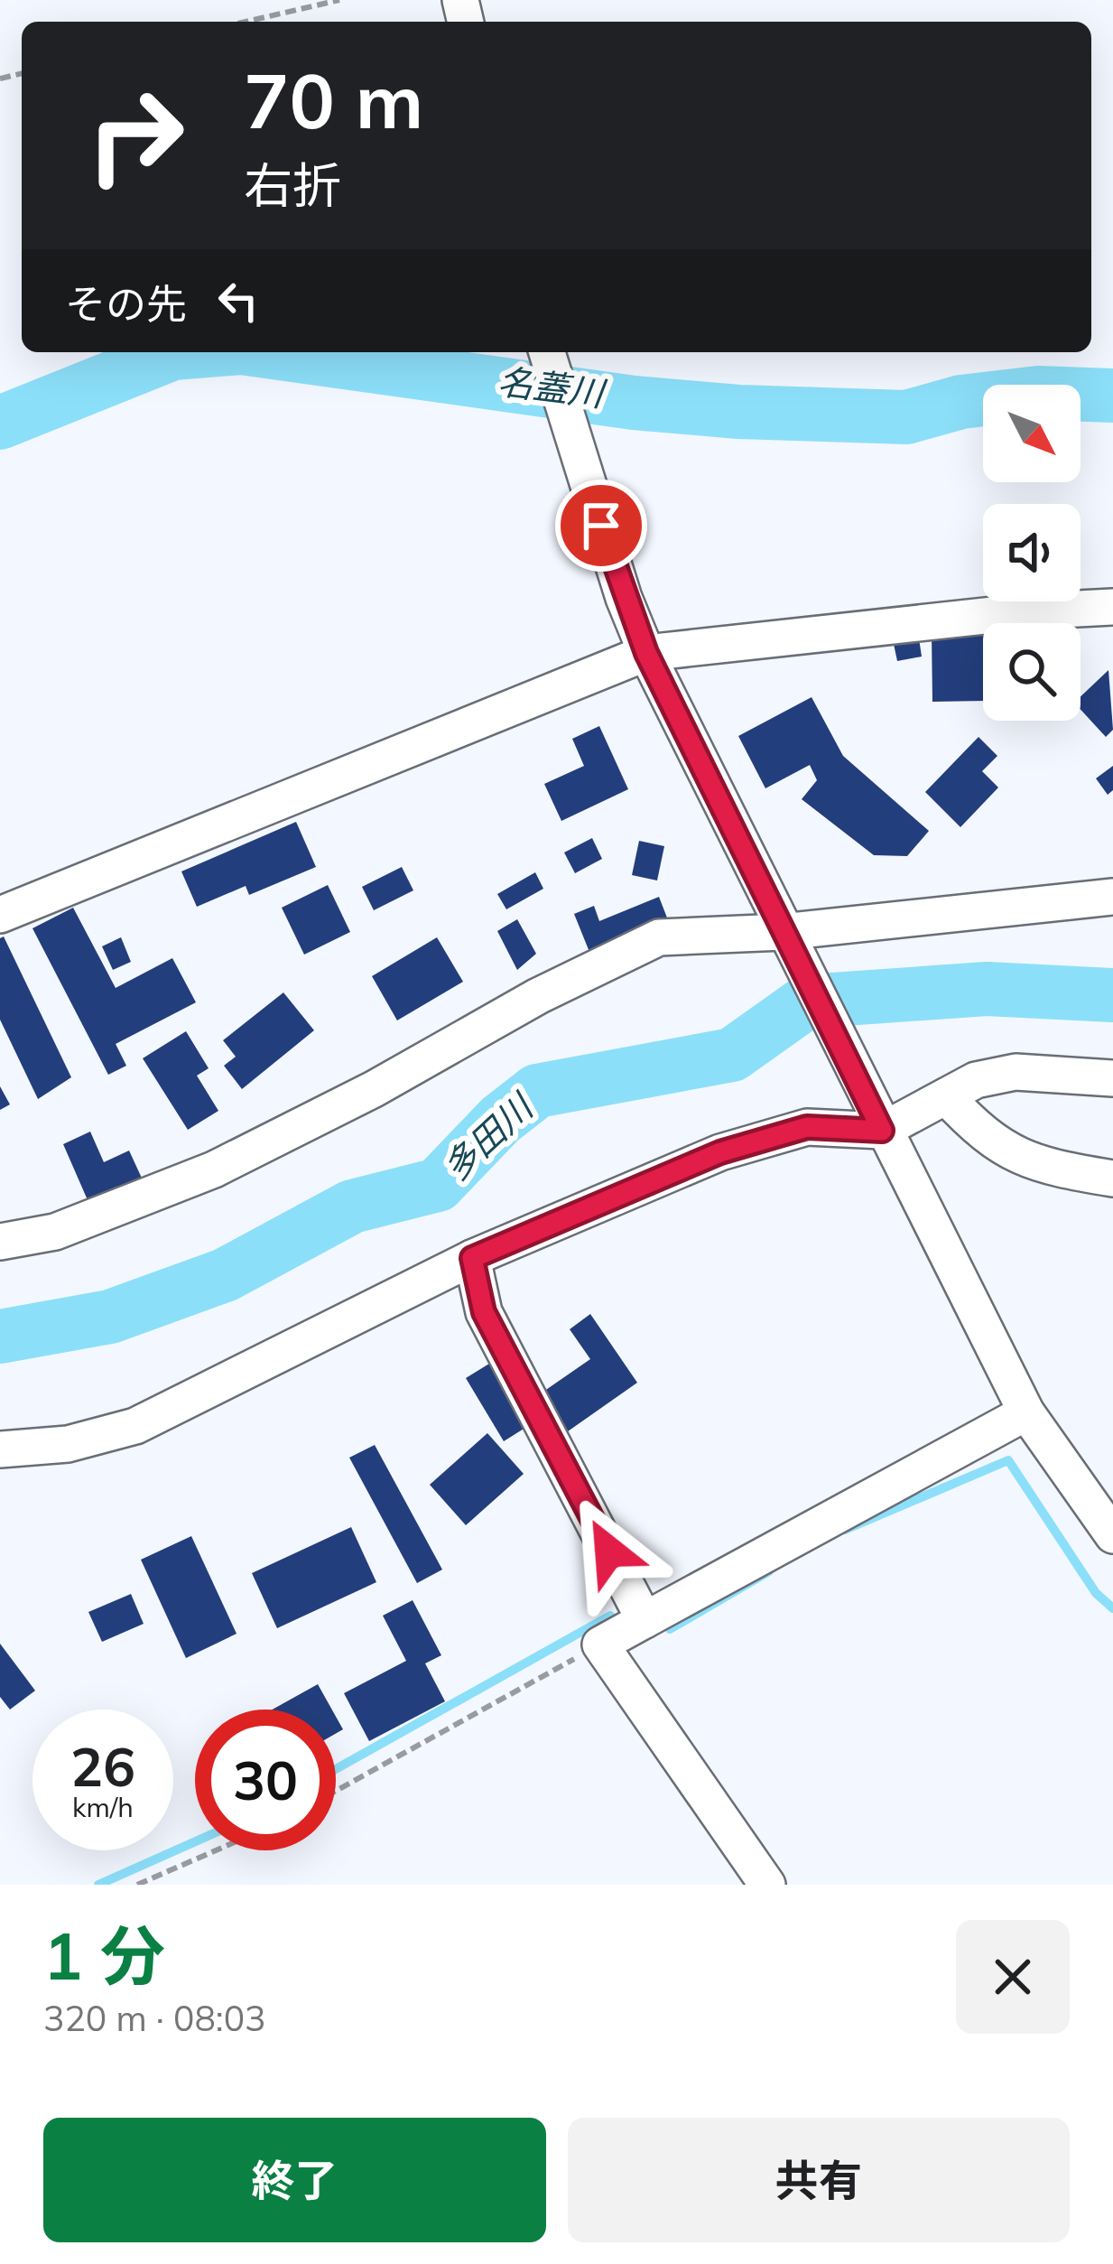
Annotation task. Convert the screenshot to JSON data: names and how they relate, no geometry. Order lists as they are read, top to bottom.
{
  "water": ["名蓋川", "多田川"],
  "north": "bottom right",
  "page": {
    "turn": ["70 m", "右折"],
    "then": "その先",
    "speed": "26 km/h",
    "limit": "30",
    "heading": ["1 分", "320 m · 08:03"],
    "buttons": ["終了", "共有"]
  }
}
